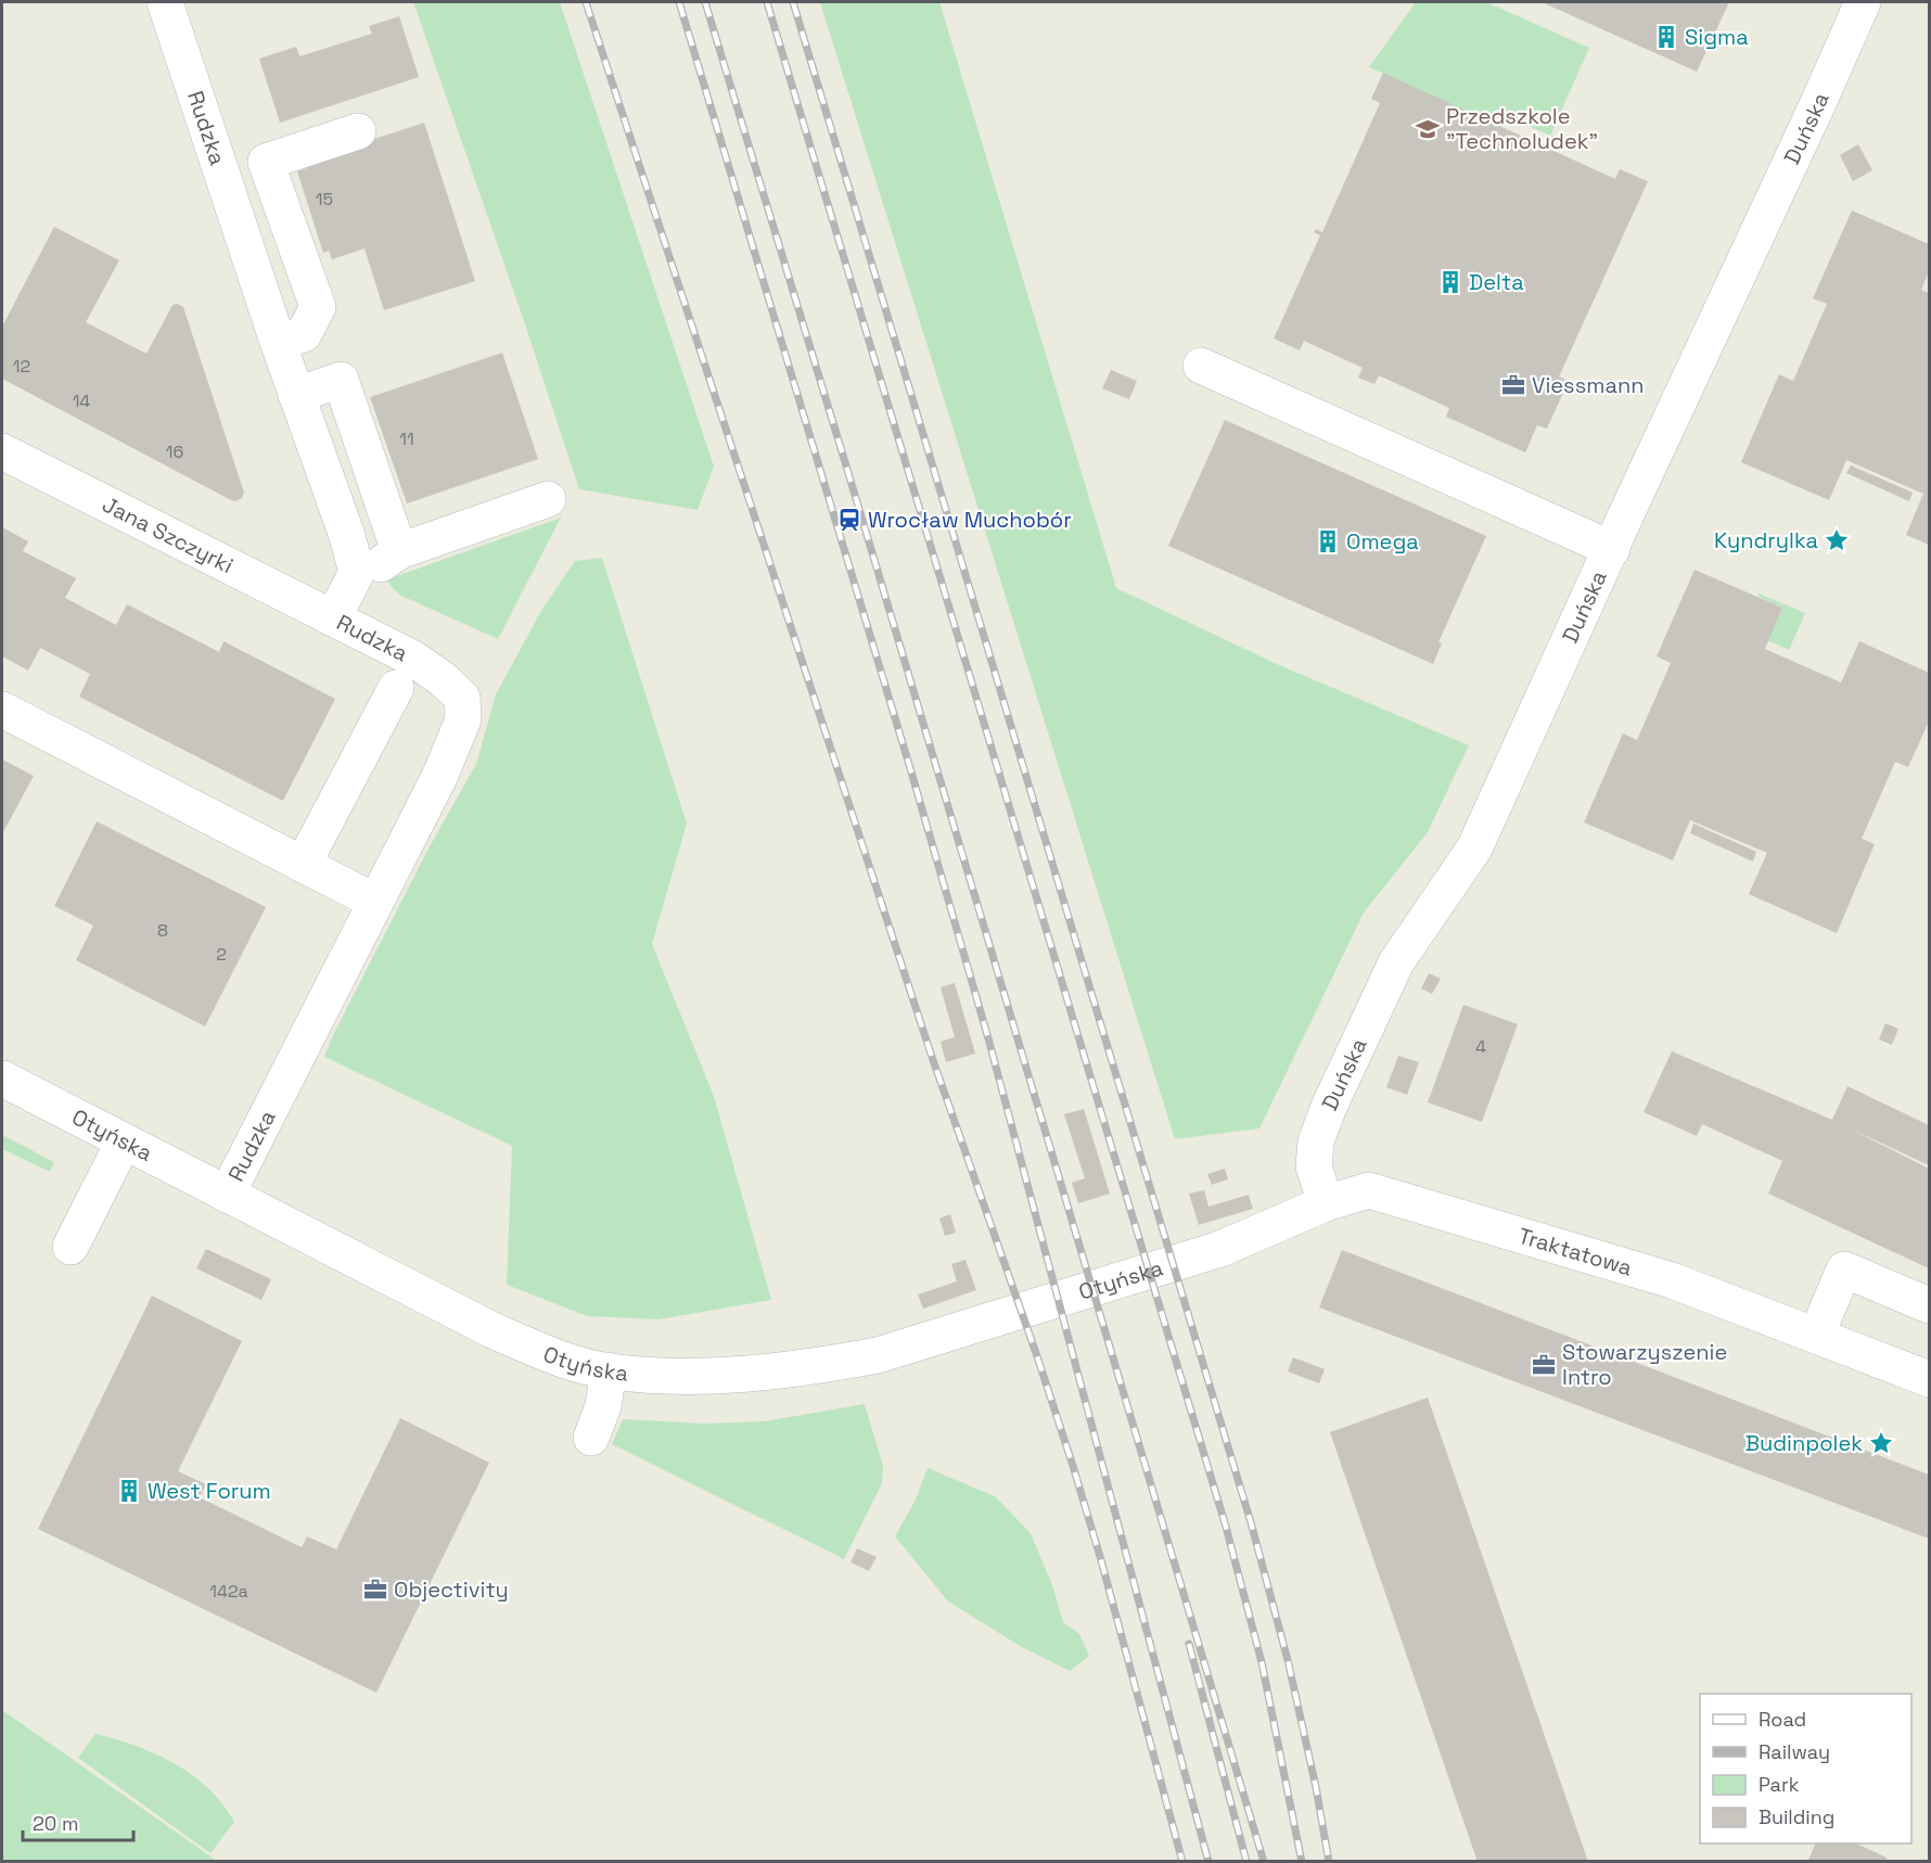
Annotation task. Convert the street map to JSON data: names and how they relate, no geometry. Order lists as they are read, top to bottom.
{
  "streets": {
    "street": [
      "Rudzka",
      "Duńska",
      "Jana Szczyrki",
      "Otyńska",
      "Traktatowa"
    ]
  },
  "crossings": [
    ["Rudzka", "Jana Szczyrki"],
    ["Rudzka", "Otyńska"],
    ["Duńska", "Traktatowa"],
    ["Otyńska", "Traktatowa"]
  ],
  "places": {
    "building": [
      "Sigma",
      "Delta",
      "Omega",
      "West Forum"
    ],
    "school or university": ["Przedszkole \"Technoludek\""],
    "office": ["Viessmann", "Stowarzyszenie Intro", "Objectivity"],
    "station": ["Wrocław Muchobór"],
    "place": ["Kyndrylka", "Budinpolek"]
  },
  "house_numbers": [
    "15",
    "12",
    "14",
    "11",
    "16",
    "8",
    "2",
    "4",
    "142a"
  ],
  "legend": [
    "Road",
    "Railway",
    "Park",
    "Building"
  ],
  "scale_bar": "20 m"
}
